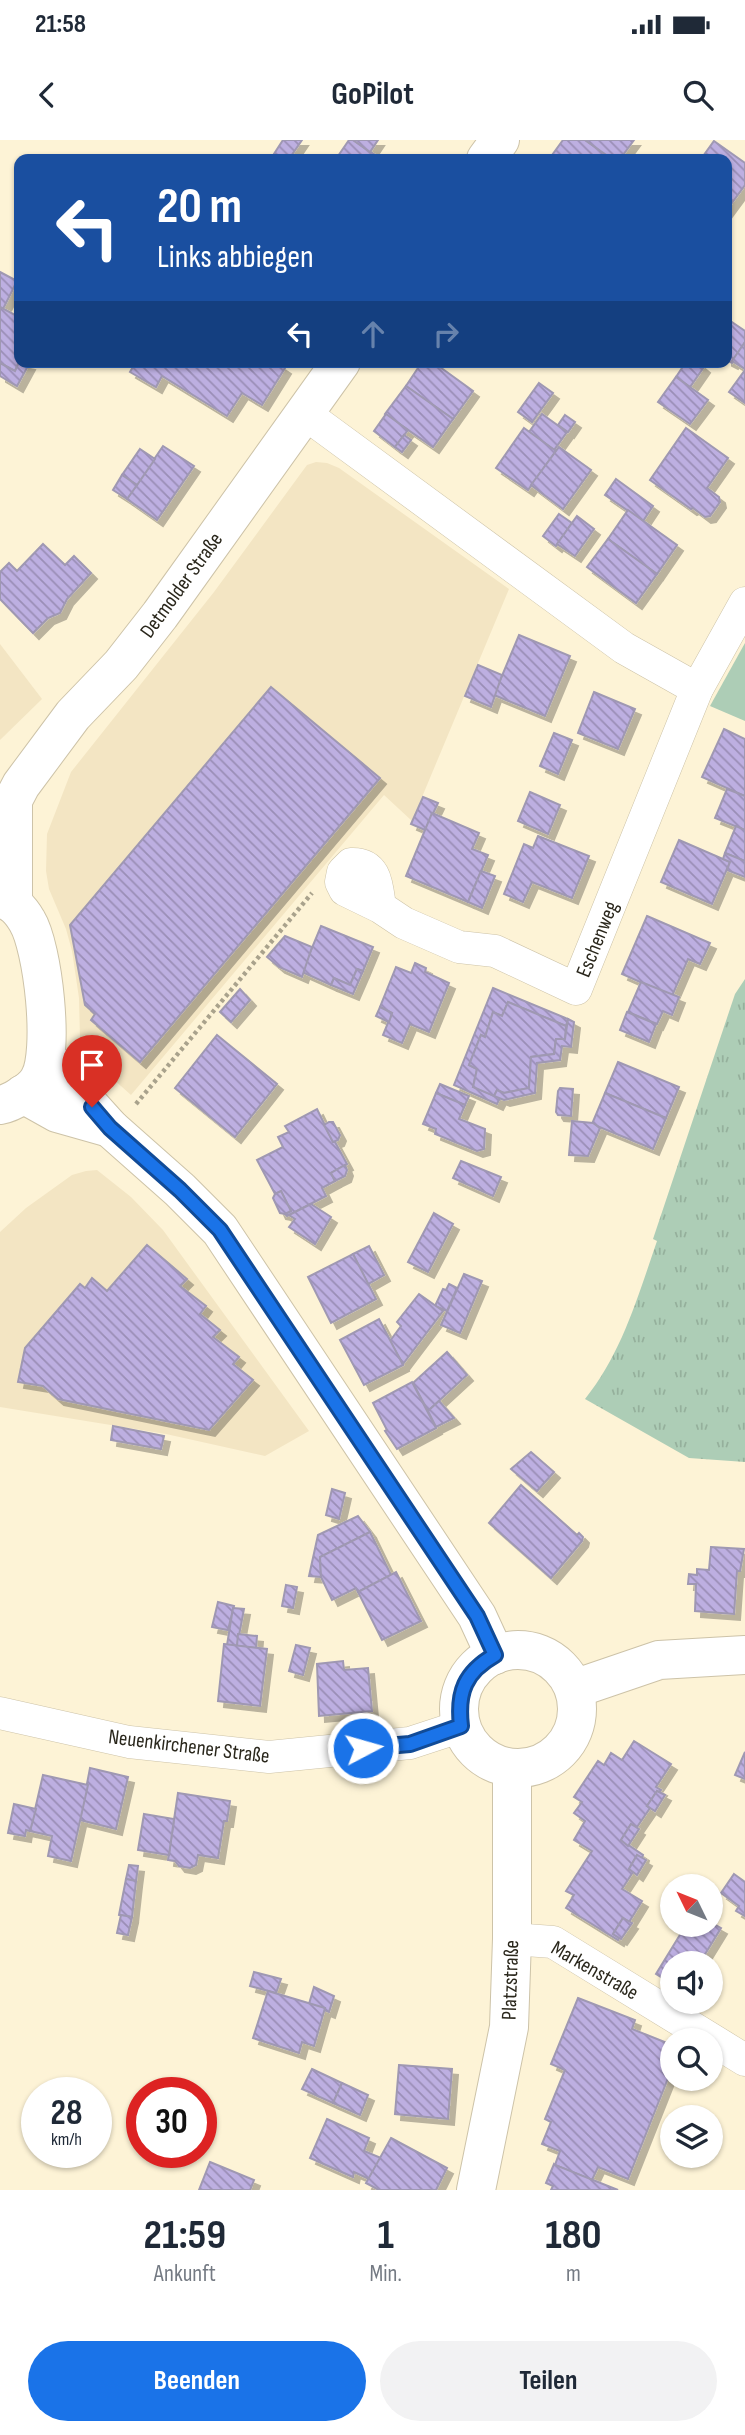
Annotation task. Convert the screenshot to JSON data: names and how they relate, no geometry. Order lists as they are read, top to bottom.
{
  "streets": {
    "street": [
      "Detmolder Straße",
      "Eschenweg",
      "Neuenkirchener Straße",
      "Markenstraße",
      "Platzstraße"
    ]
  },
  "crossings": [
    ["Neuenkirchener Straße", "Platzstraße"],
    ["Markenstraße", "Platzstraße"]
  ],
  "north": "top left",
  "page": {
    "status": "21:58",
    "header": "GoPilot",
    "turn": ["20 m", "Links abbiegen"],
    "speed": "28 km/h",
    "limit": "30",
    "eta": [
      "21:59",
      "Ankunft",
      "1",
      "Min.",
      "180",
      "m"
    ],
    "buttons": ["Beenden", "Teilen"]
  }
}
